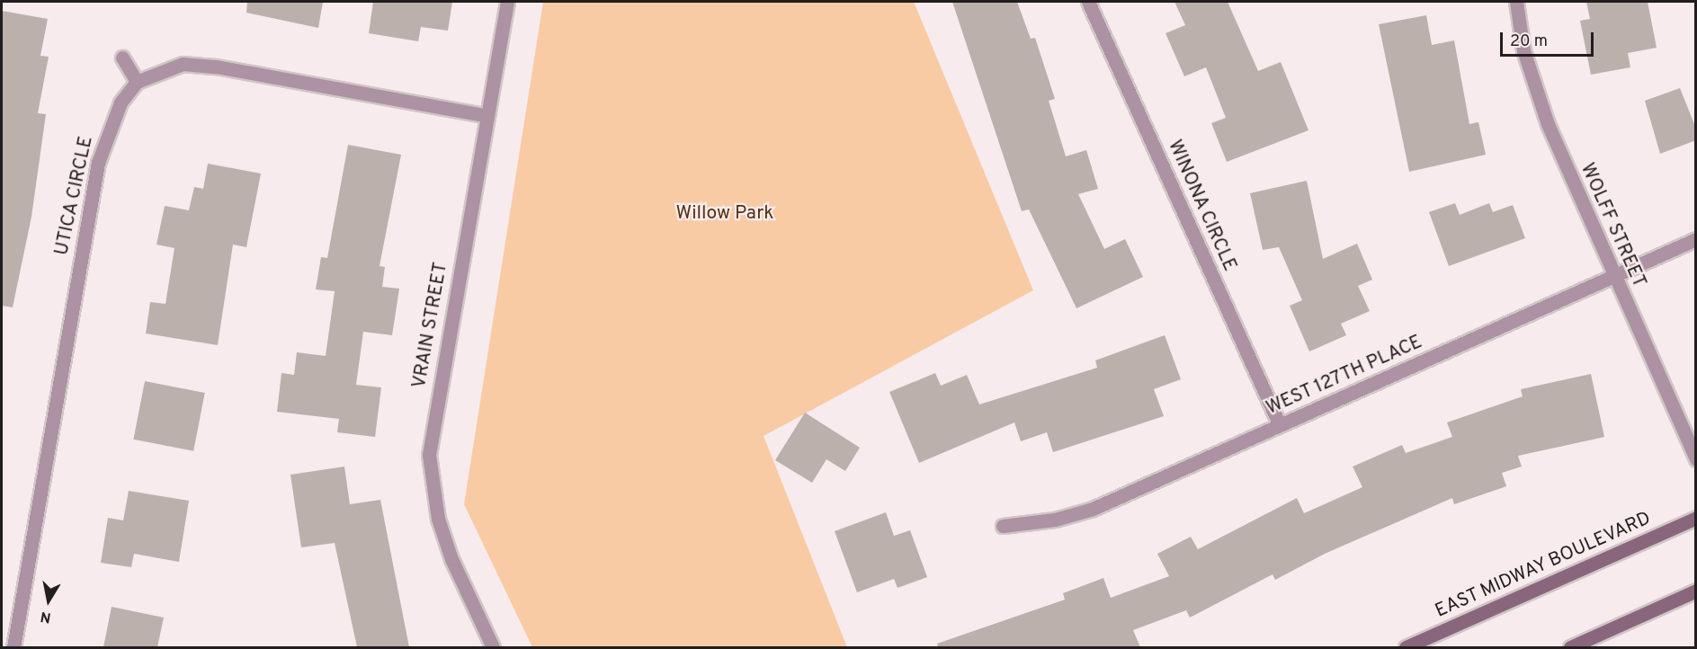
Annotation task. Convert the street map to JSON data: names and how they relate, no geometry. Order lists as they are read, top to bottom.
{
  "streets": {
    "main road": ["EAST MIDWAY BOULEVARD"],
    "street": [
      "UTICA CIRCLE",
      "WINONA CIRCLE",
      "WOLFF STREET",
      "VRAIN STREET",
      "WEST 127TH PLACE"
    ]
  },
  "crossings": [
    ["WINONA CIRCLE", "WEST 127TH PLACE"],
    ["WOLFF STREET", "WEST 127TH PLACE"]
  ],
  "parks": ["Willow Park"],
  "scale_bar": "20 m",
  "north": "bottom"
}
